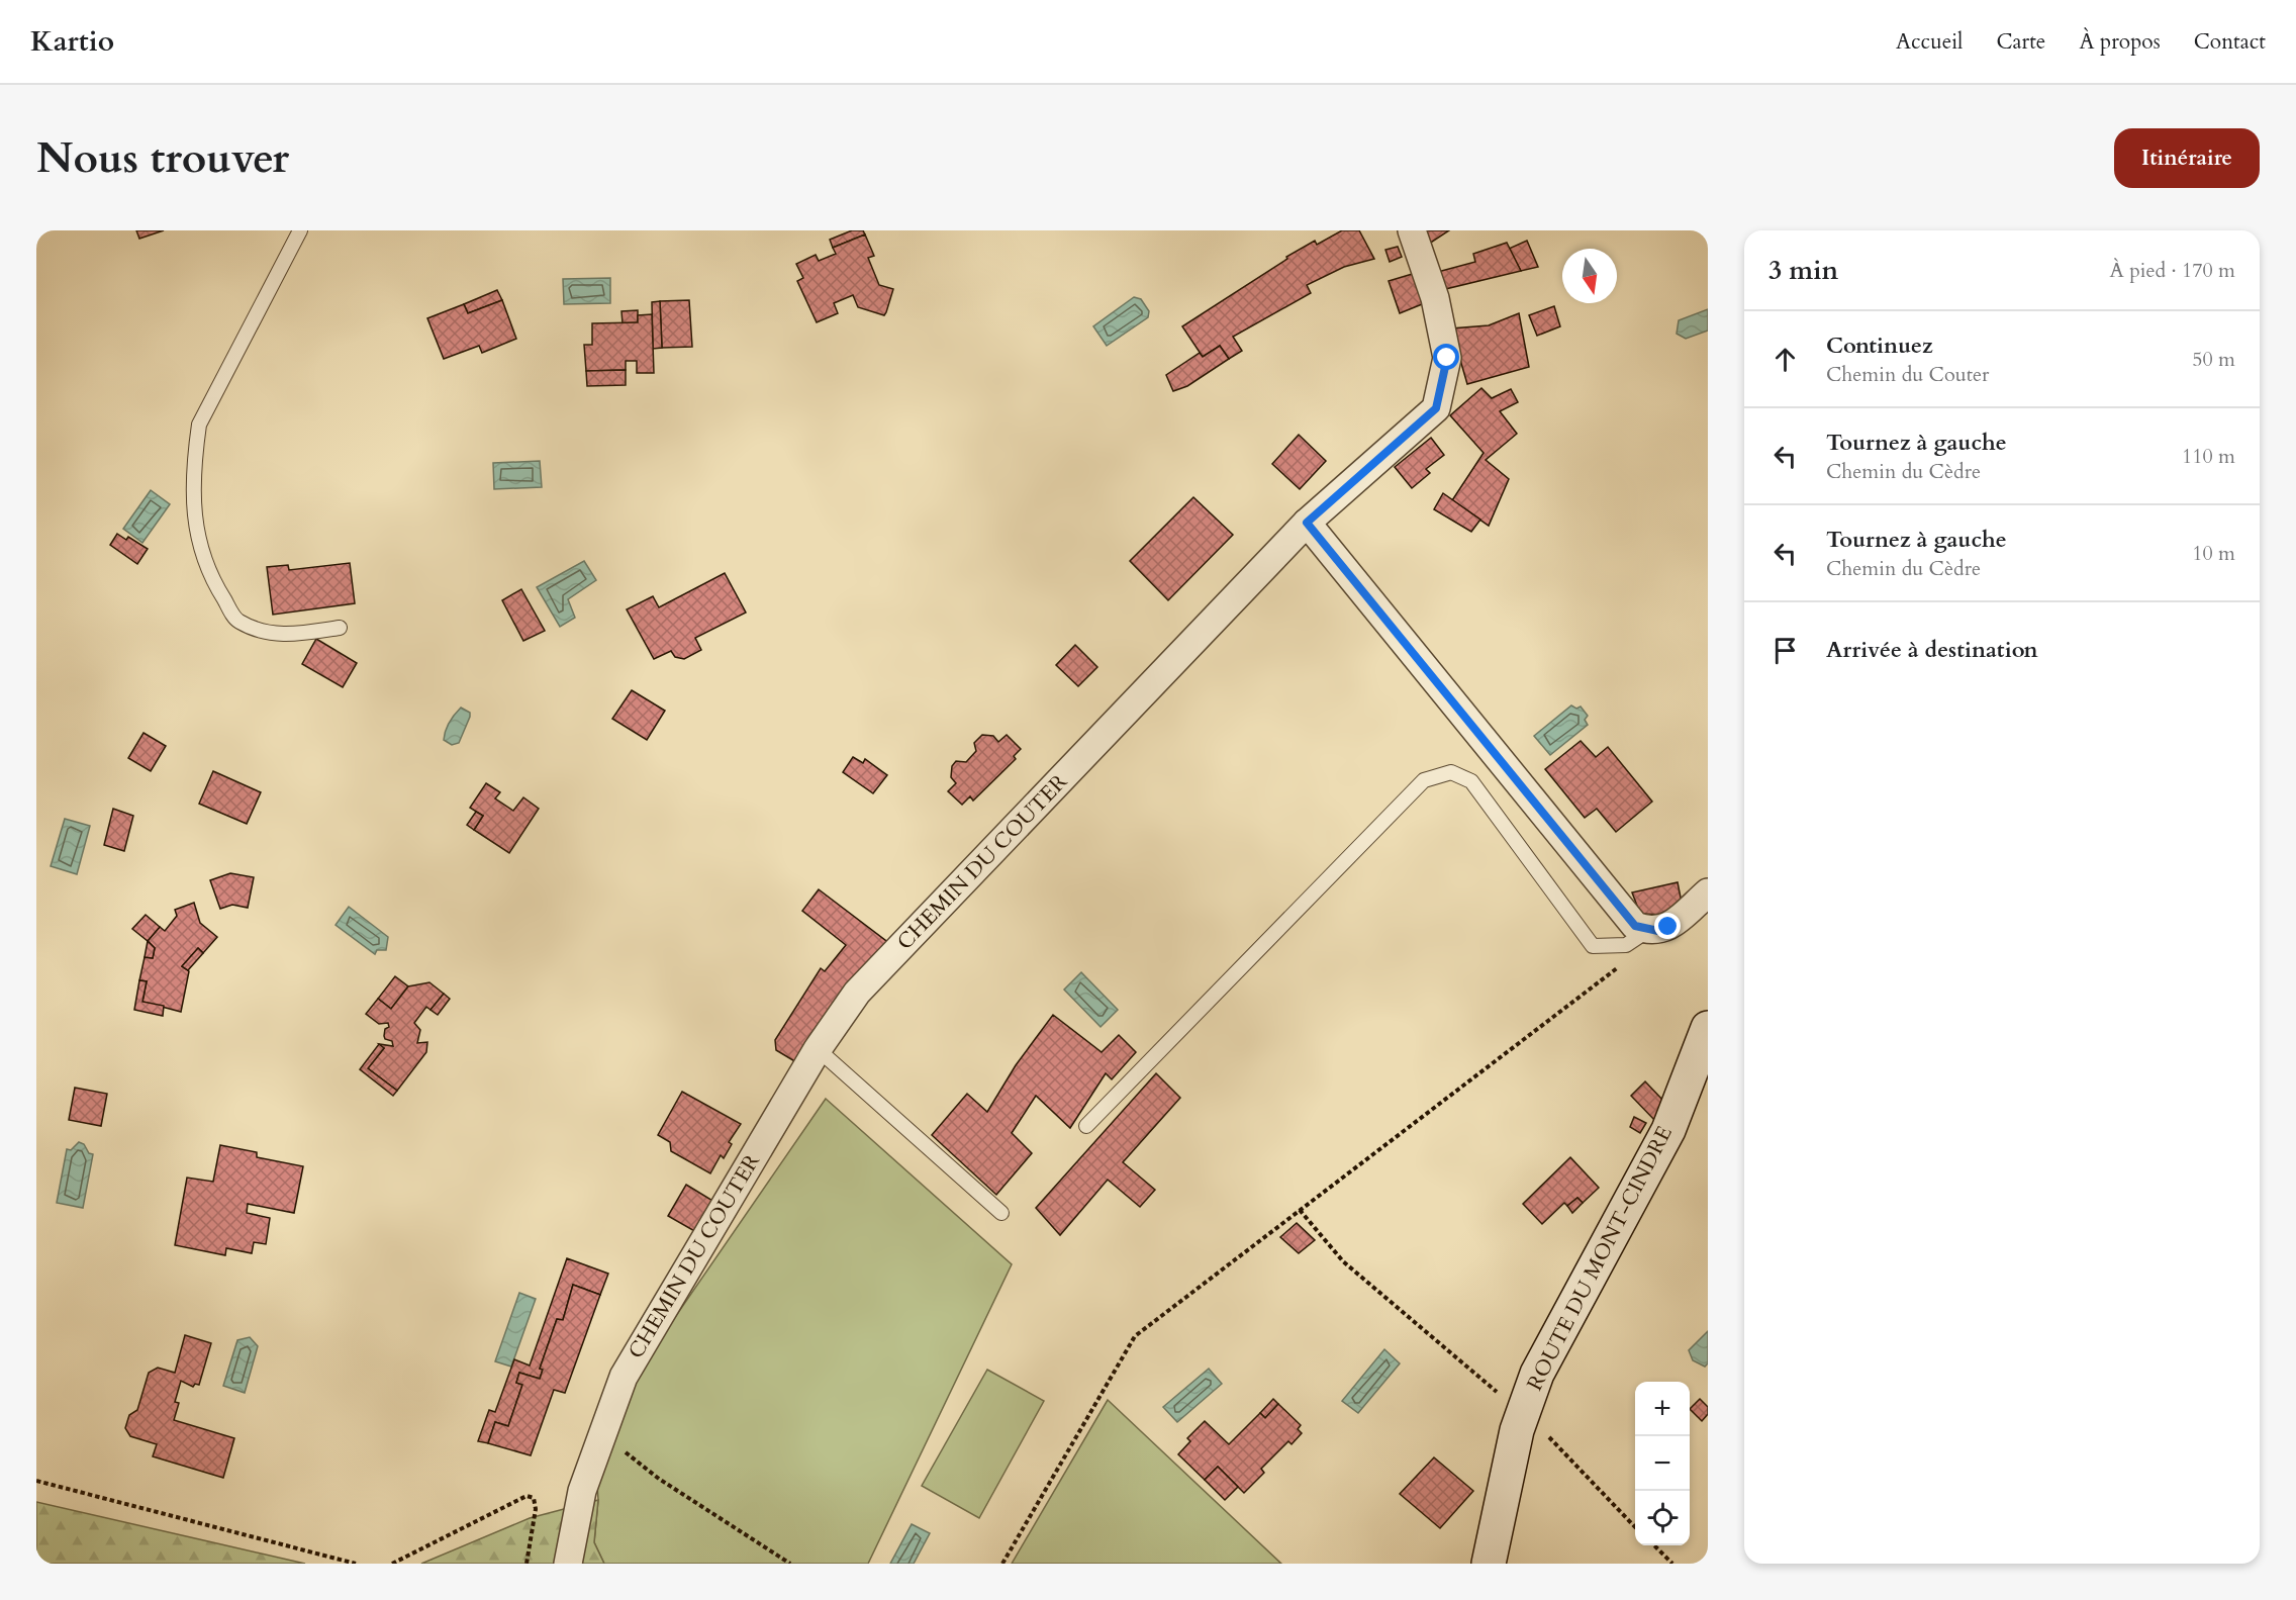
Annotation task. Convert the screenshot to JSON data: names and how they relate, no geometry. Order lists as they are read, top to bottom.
{
  "streets": {
    "street": ["CHEMIN DU COUTER", "ROUTE DU MONT-CINDRE"]
  },
  "north": "bottom",
  "page": {
    "header": "Kartio",
    "nav": [
      "Accueil",
      "Carte",
      "À propos",
      "Contact"
    ],
    "buttons": "Itinéraire",
    "title": "Nous trouver",
    "heading": ["3 min", "À pied · 170 m"],
    "list": [
      ["Continuez", "Chemin du Couter", "50 m"],
      ["Tournez à gauche", "Chemin du Cèdre", "110 m"],
      ["Tournez à gauche", "Chemin du Cèdre", "10 m"],
      "Arrivée à destination"
    ],
    "map_buttons": ["+", "−"]
  }
}
